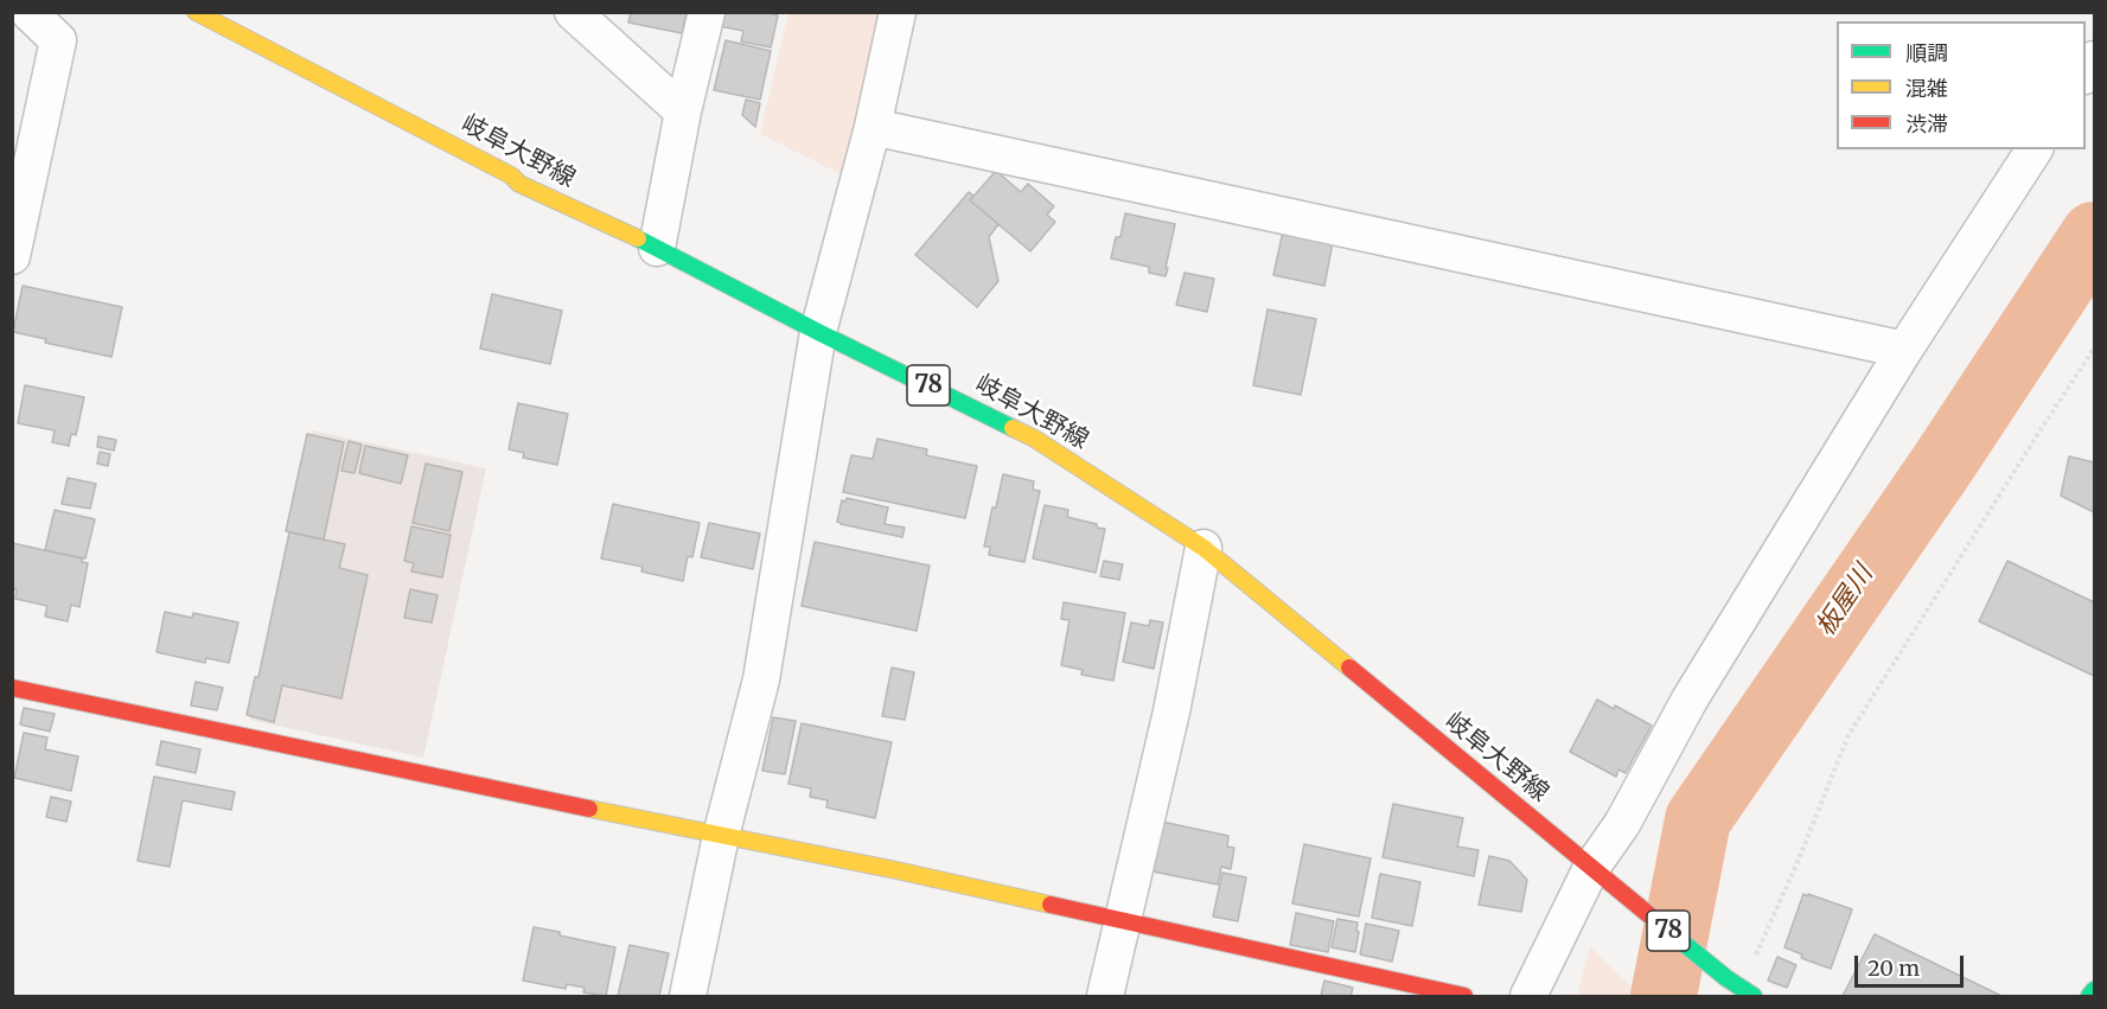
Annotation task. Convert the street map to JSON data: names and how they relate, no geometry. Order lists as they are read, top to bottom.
{
  "streets": {
    "main road": ["岐阜大野線", "78"]
  },
  "water": ["板屋川"],
  "legend": ["順調", "混雑", "渋滞"],
  "scale_bar": "20 m"
}
